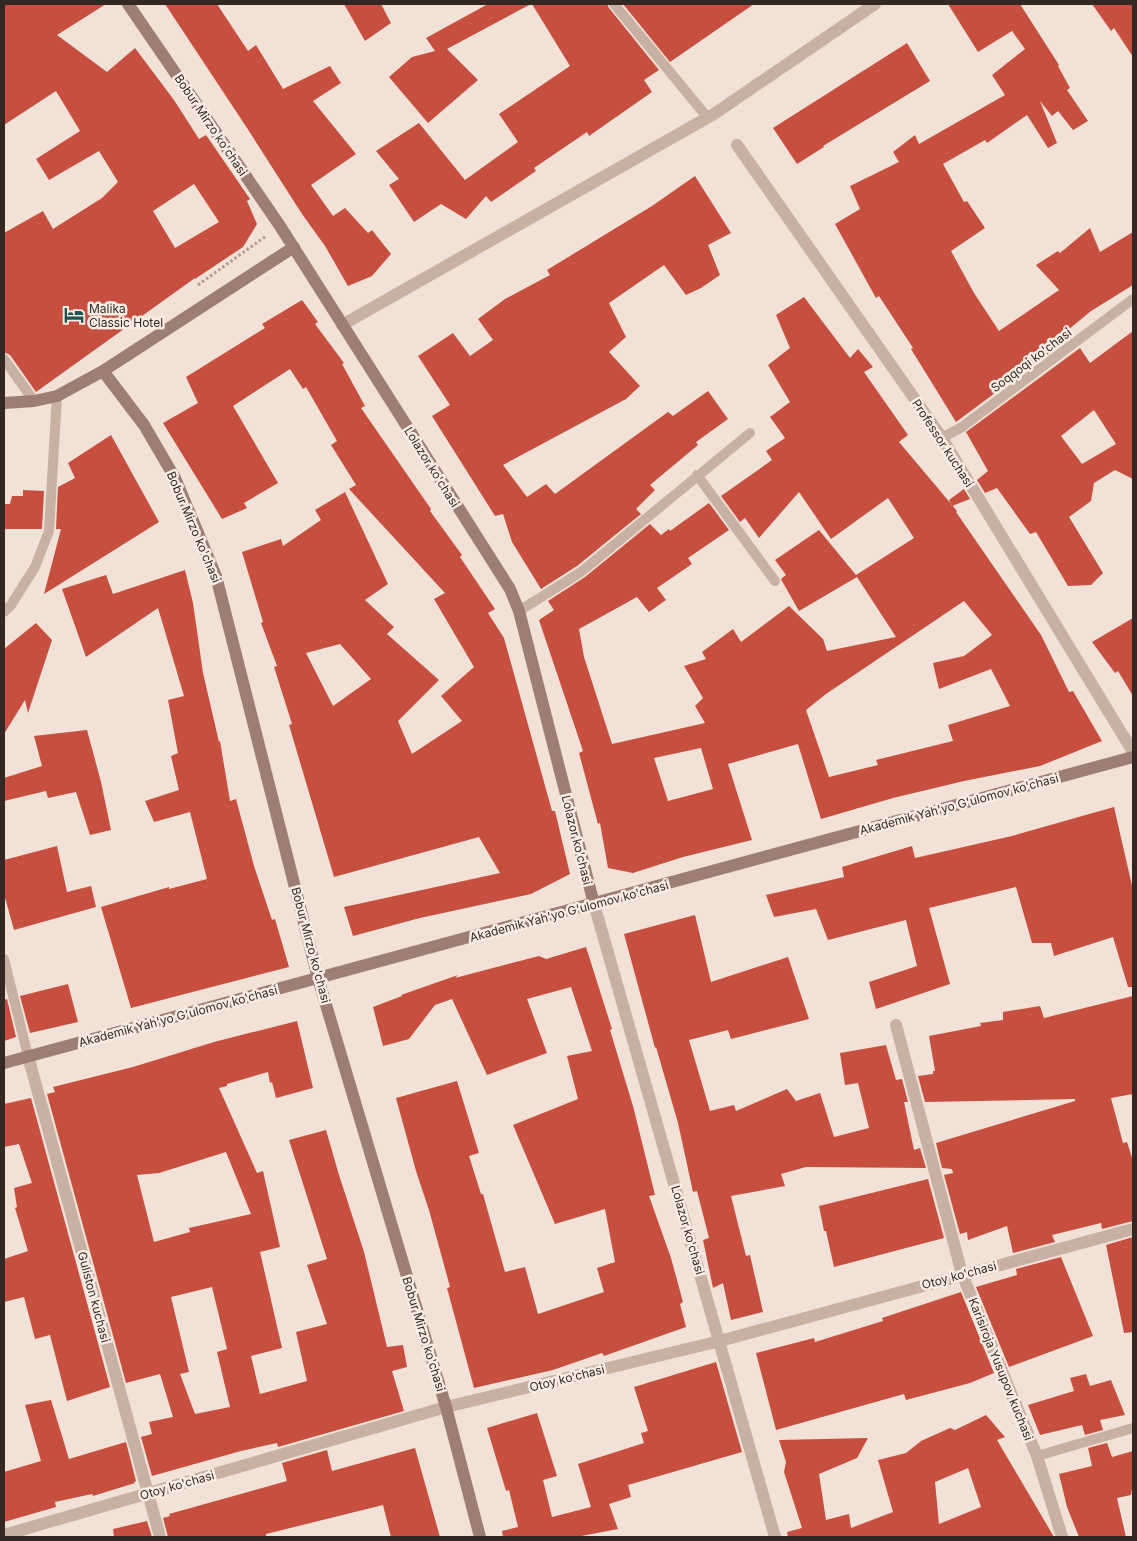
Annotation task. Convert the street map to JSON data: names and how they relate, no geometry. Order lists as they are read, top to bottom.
{
  "streets": {
    "street": [
      "Bobur Mirzo ko'chasi",
      "Professor kuchasi",
      "Lolazor ko'chasi",
      "Akademik Yah'yo G'ulomov ko'chasi",
      "Otoy ko'chasi",
      "Guliston kuchasi",
      "Karisiroja Yusupov kuchasi"
    ],
    "lane": ["Soqqoqi ko'chasi"]
  },
  "crossings": [
    ["Bobur Mirzo ko'chasi", "Lolazor ko'chasi"],
    ["Bobur Mirzo ko'chasi", "Akademik Yah'yo G'ulomov ko'chasi"],
    ["Bobur Mirzo ko'chasi", "Otoy ko'chasi"],
    ["Soqqoqi ko'chasi", "Professor kuchasi"],
    ["Lolazor ko'chasi", "Akademik Yah'yo G'ulomov ko'chasi"],
    ["Lolazor ko'chasi", "Otoy ko'chasi"],
    ["Akademik Yah'yo G'ulomov ko'chasi", "Guliston kuchasi"],
    ["Otoy ko'chasi", "Guliston kuchasi"],
    ["Otoy ko'chasi", "Karisiroja Yusupov kuchasi"]
  ],
  "places": {
    "hotel": ["Malika Classic Hotel"]
  }
}
